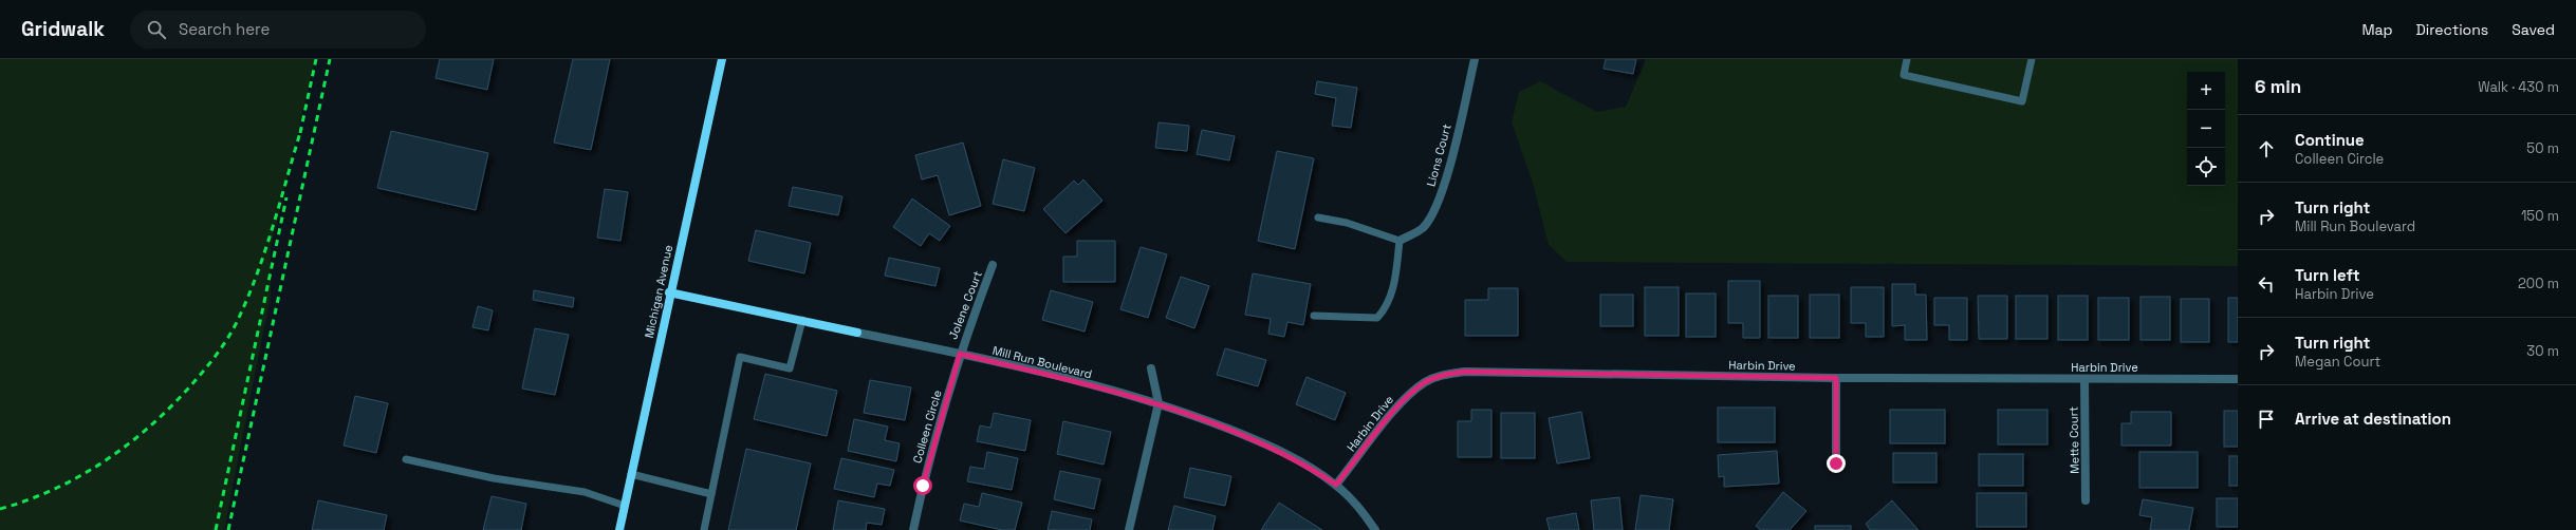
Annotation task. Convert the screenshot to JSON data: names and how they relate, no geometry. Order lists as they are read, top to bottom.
{
  "streets": {
    "main road": ["Michigan Avenue", "Mill Run Boulevard"],
    "street": [
      "Lions Court",
      "Jolene Court",
      "Harbin Drive",
      "Colleen Circle",
      "Mette Court"
    ]
  },
  "crossings": [
    ["Michigan Avenue", "Mill Run Boulevard"],
    ["Jolene Court", "Mill Run Boulevard"],
    ["Jolene Court", "Colleen Circle"],
    ["Mill Run Boulevard", "Harbin Drive"],
    ["Mill Run Boulevard", "Colleen Circle"],
    ["Harbin Drive", "Mette Court"]
  ],
  "page": {
    "header": "Gridwalk",
    "search": "Search here",
    "nav": ["Map", "Directions", "Saved"],
    "heading": ["6 min", "Walk · 430 m"],
    "map_buttons": ["+", "−"],
    "list": [
      ["Continue", "Colleen Circle", "50 m"],
      ["Turn right", "Mill Run Boulevard", "150 m"],
      ["Turn left", "Harbin Drive", "200 m"],
      ["Turn right", "Megan Court", "30 m"],
      "Arrive at destination"
    ]
  }
}
